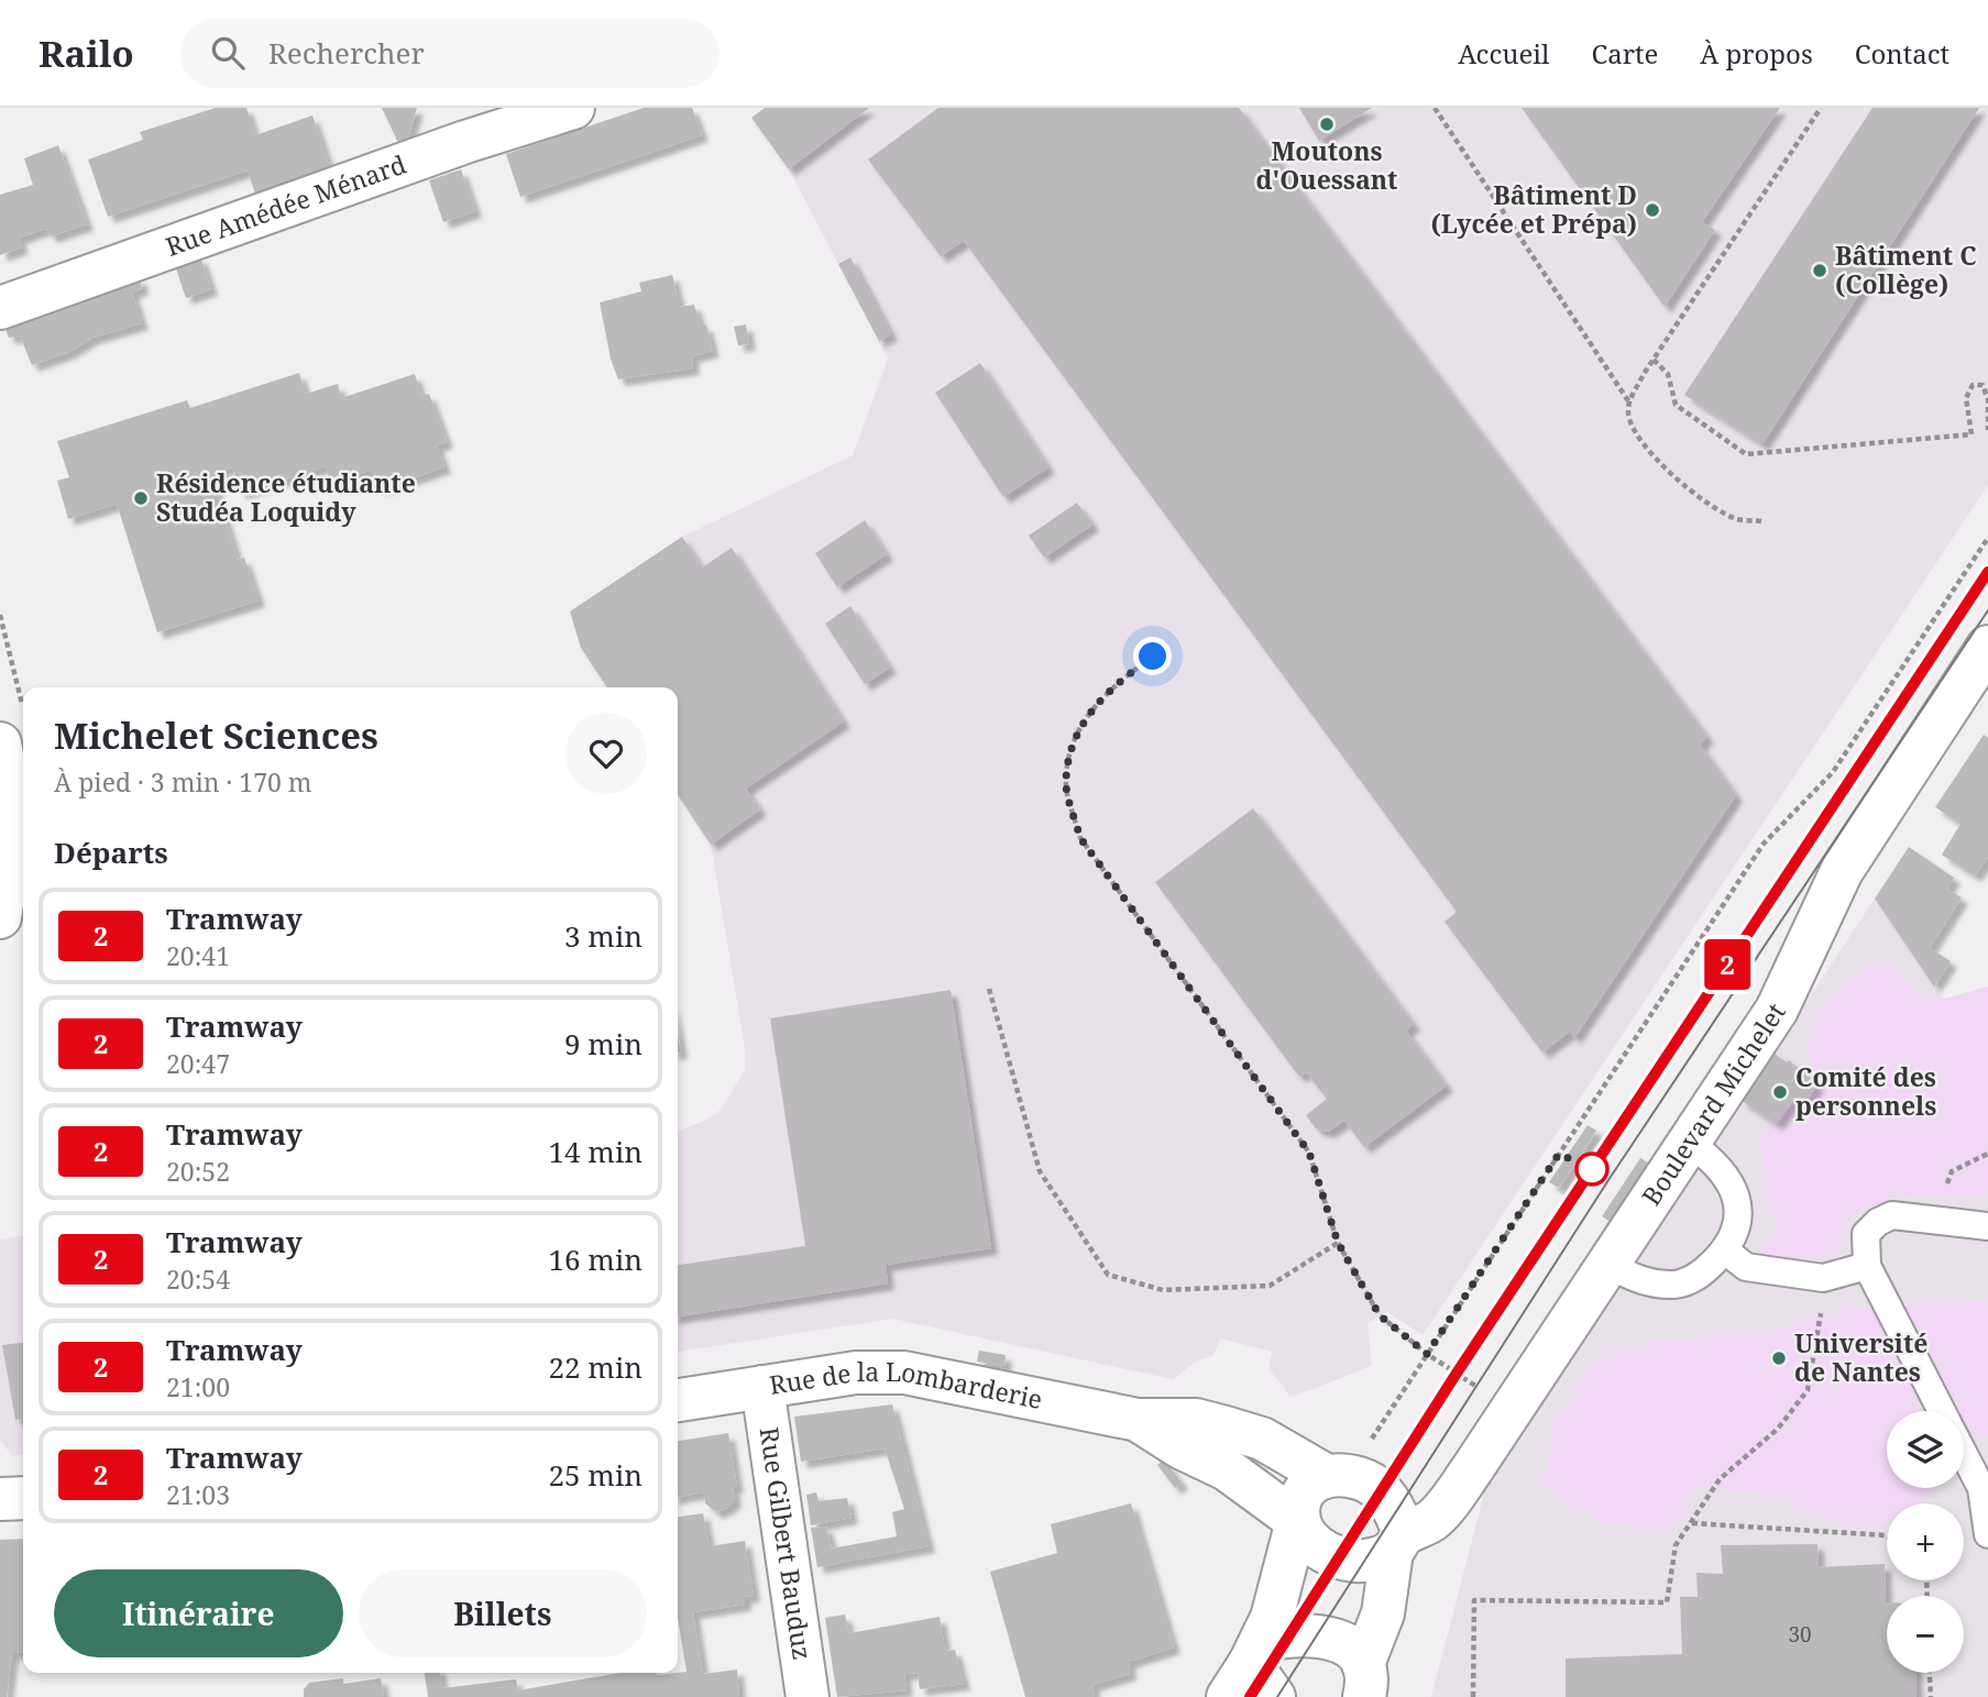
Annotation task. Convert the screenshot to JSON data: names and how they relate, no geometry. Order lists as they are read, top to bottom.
{
  "streets": {
    "street": [
      "Rue Amédée Ménard",
      "Boulevard Michelet",
      "Rue de la Lombarderie",
      "Rue Gilbert Bauduz"
    ]
  },
  "crossings": [
    ["Boulevard Michelet", "Rue de la Lombarderie"],
    ["Rue de la Lombarderie", "Rue Gilbert Bauduz"]
  ],
  "places": [
    "Moutons d'Ouessant",
    "Bâtiment D (Lycée et Prépa)",
    "Bâtiment C (Collège)",
    "Résidence étudiante Studéa Loquidy",
    "Comité des personnels",
    "Université de Nantes"
  ],
  "lines": ["tram line 2"],
  "house_numbers": ["30"],
  "page": {
    "header": "Railo",
    "search": "Rechercher",
    "nav": [
      "Accueil",
      "Carte",
      "À propos",
      "Contact"
    ],
    "on_map": "2",
    "heading": [
      ["Michelet Sciences", "À pied · 3 min · 170 m"],
      "Départs"
    ],
    "list": [
      {
        "mark": "2",
        "name": "Tramway",
        "note": "20:41",
        "value": "3 min"
      },
      {
        "mark": "2",
        "name": "Tramway",
        "note": "20:47",
        "value": "9 min"
      },
      {
        "mark": "2",
        "name": "Tramway",
        "note": "20:52",
        "value": "14 min"
      },
      {
        "mark": "2",
        "name": "Tramway",
        "note": "20:54",
        "value": "16 min"
      },
      {
        "mark": "2",
        "name": "Tramway",
        "note": "21:00",
        "value": "22 min"
      },
      {
        "mark": "2",
        "name": "Tramway",
        "note": "21:03",
        "value": "25 min"
      }
    ],
    "map_buttons": ["+", "−"],
    "buttons": ["Itinéraire", "Billets"]
  }
}
